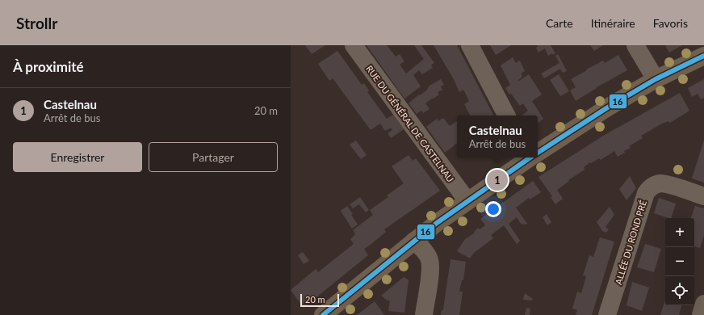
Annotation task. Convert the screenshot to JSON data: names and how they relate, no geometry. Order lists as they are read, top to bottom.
{
  "streets": {
    "street": ["RUE DU GÉNÉRAL DE CASTELNAU", "ALLÉE DU ROND PRÉ"]
  },
  "lines": ["transit line 16"],
  "scale_bar": "20 m",
  "page": {
    "header": "Strollr",
    "nav": ["Carte", "Itinéraire", "Favoris"],
    "heading": "À proximité",
    "list": [
      {
        "mark": "1",
        "name": "Castelnau",
        "note": "Arrêt de bus",
        "value": "20 m"
      }
    ],
    "popup": ["Castelnau", "Arrêt de bus"],
    "buttons": ["Enregistrer", "Partager"],
    "pins": "1",
    "map_buttons": ["+", "−"],
    "scale": "20 m"
  }
}
